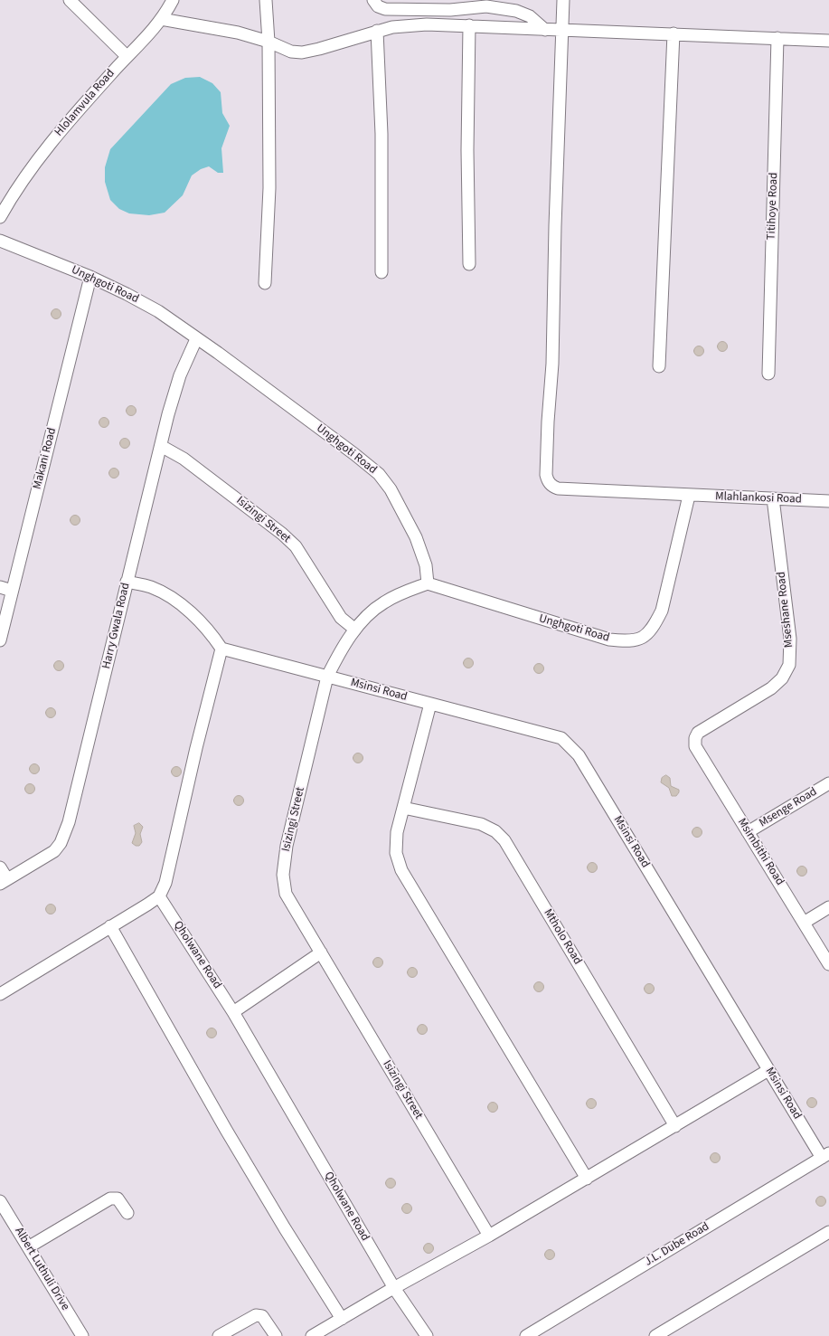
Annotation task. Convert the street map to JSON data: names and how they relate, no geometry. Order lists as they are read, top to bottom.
{
  "streets": {
    "street": [
      "Hlolamvula Road",
      "Titihoye Road",
      "Unghgoti Road",
      "Makani Road",
      "Mlahlankosi Road",
      "Isizingi Street",
      "Mseshane Road",
      "Harry Gwala Road",
      "Msinsi Road",
      "Msenge Road",
      "Msimbithi Road",
      "Mtholo Road",
      "Qholwane Road",
      "J.L. Dube Road",
      "Albert Luthuli Drive"
    ]
  },
  "crossings": [
    ["Unghgoti Road", "Makani Road"],
    ["Unghgoti Road", "Mlahlankosi Road"],
    ["Unghgoti Road", "Harry Gwala Road"],
    ["Mlahlankosi Road", "Mseshane Road"],
    ["Isizingi Street", "Harry Gwala Road"],
    ["Isizingi Street", "Msinsi Road"],
    ["Mseshane Road", "Msimbithi Road"],
    ["Msinsi Road", "J.L. Dube Road"],
    ["Msenge Road", "Msimbithi Road"]
  ]
}
